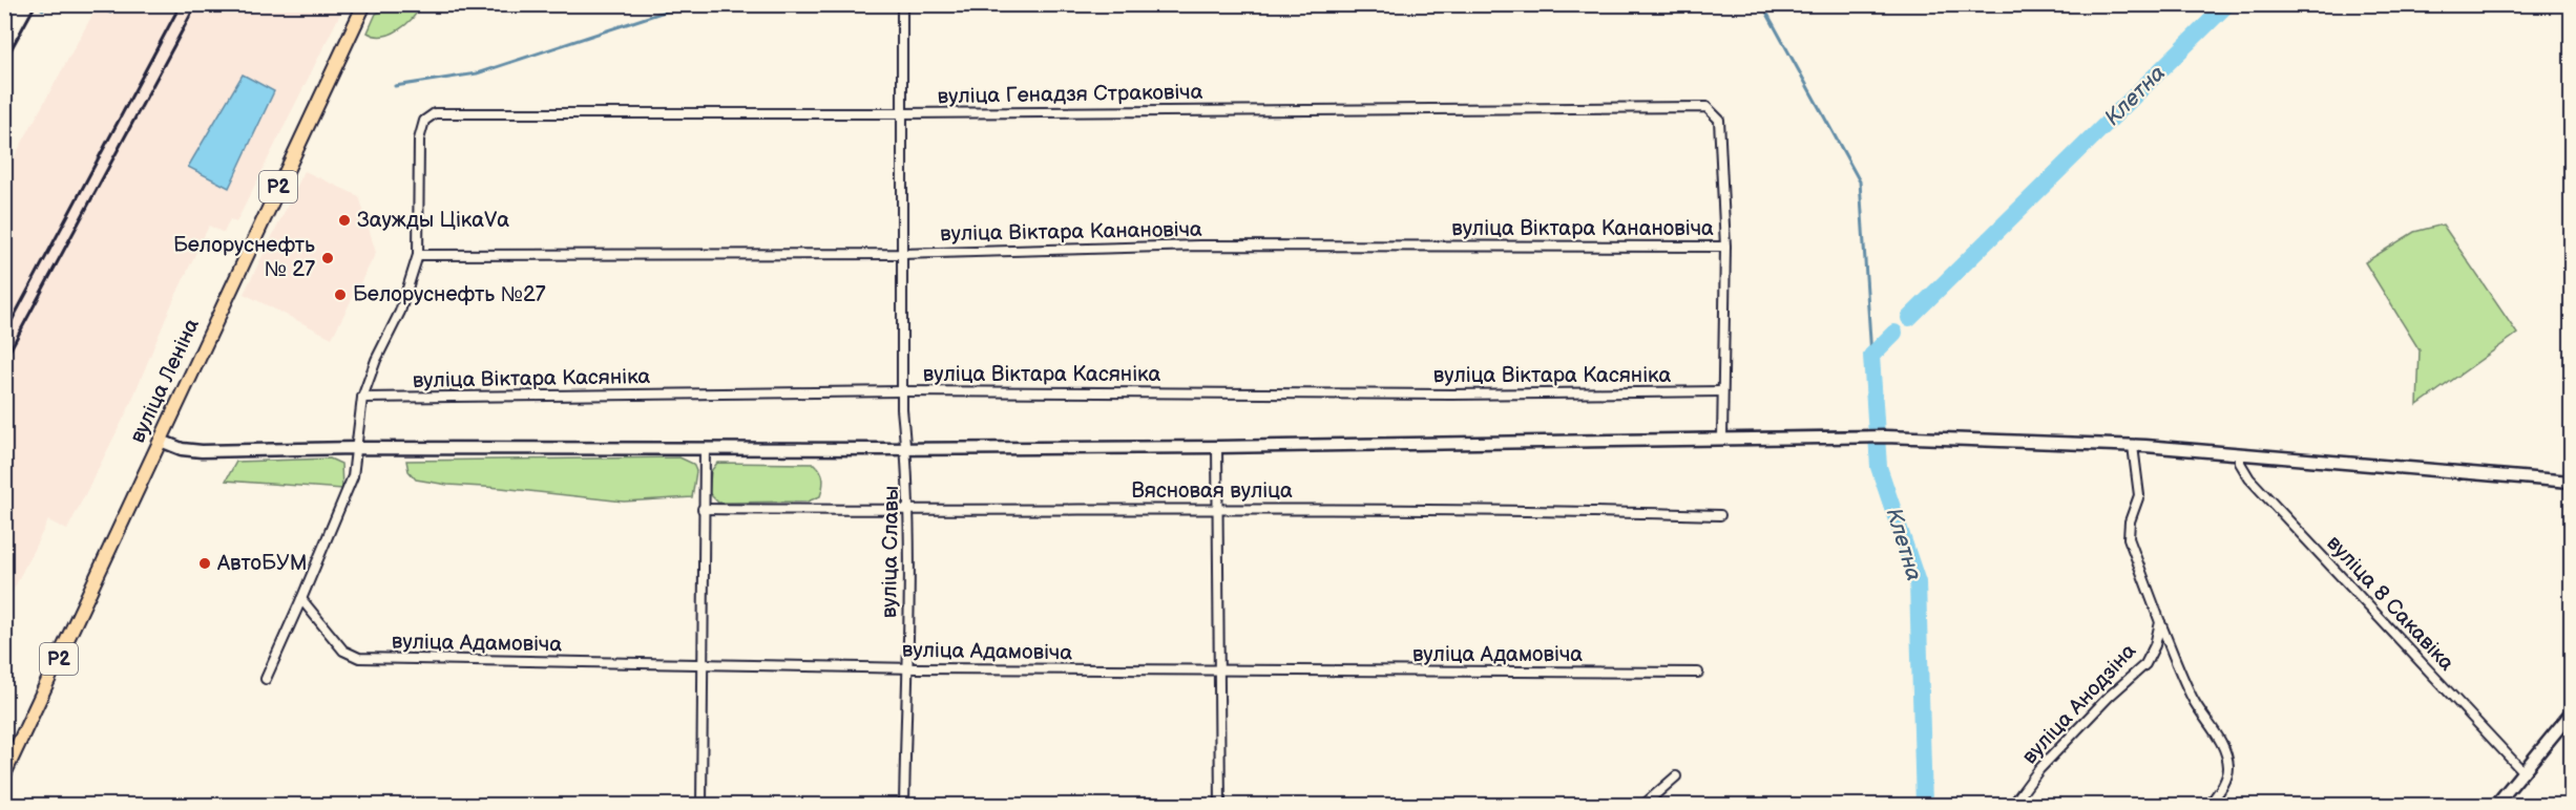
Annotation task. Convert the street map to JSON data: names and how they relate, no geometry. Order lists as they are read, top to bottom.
{
  "streets": {
    "main road": ["Р2", "вуліца Леніна"],
    "street": [
      "вуліца Генадзя Страковіча",
      "вуліца Віктара Канановіча",
      "вуліца Віктара Касяніка",
      "Вясновая вуліца",
      "вуліца Славы",
      "вуліца 8 Сакавіка",
      "вуліца Адамовіча",
      "вуліца Анодзіна"
    ]
  },
  "crossings": [
    ["вуліца Генадзя Страковіча", "вуліца Віктара Канановіча"],
    ["вуліца Генадзя Страковіча", "вуліца Славы"],
    ["вуліца Віктара Канановіча", "вуліца Славы"],
    ["вуліца Віктара Касяніка", "вуліца Славы"],
    ["Вясновая вуліца", "вуліца Славы"],
    ["вуліца Славы", "вуліца Адамовіча"]
  ],
  "water": ["Клетна"],
  "places": [
    "Заужды ЦікаVа",
    "Белоруснефть № 27",
    "Белоруснефть №27",
    "АвтоБУМ"
  ]
}
